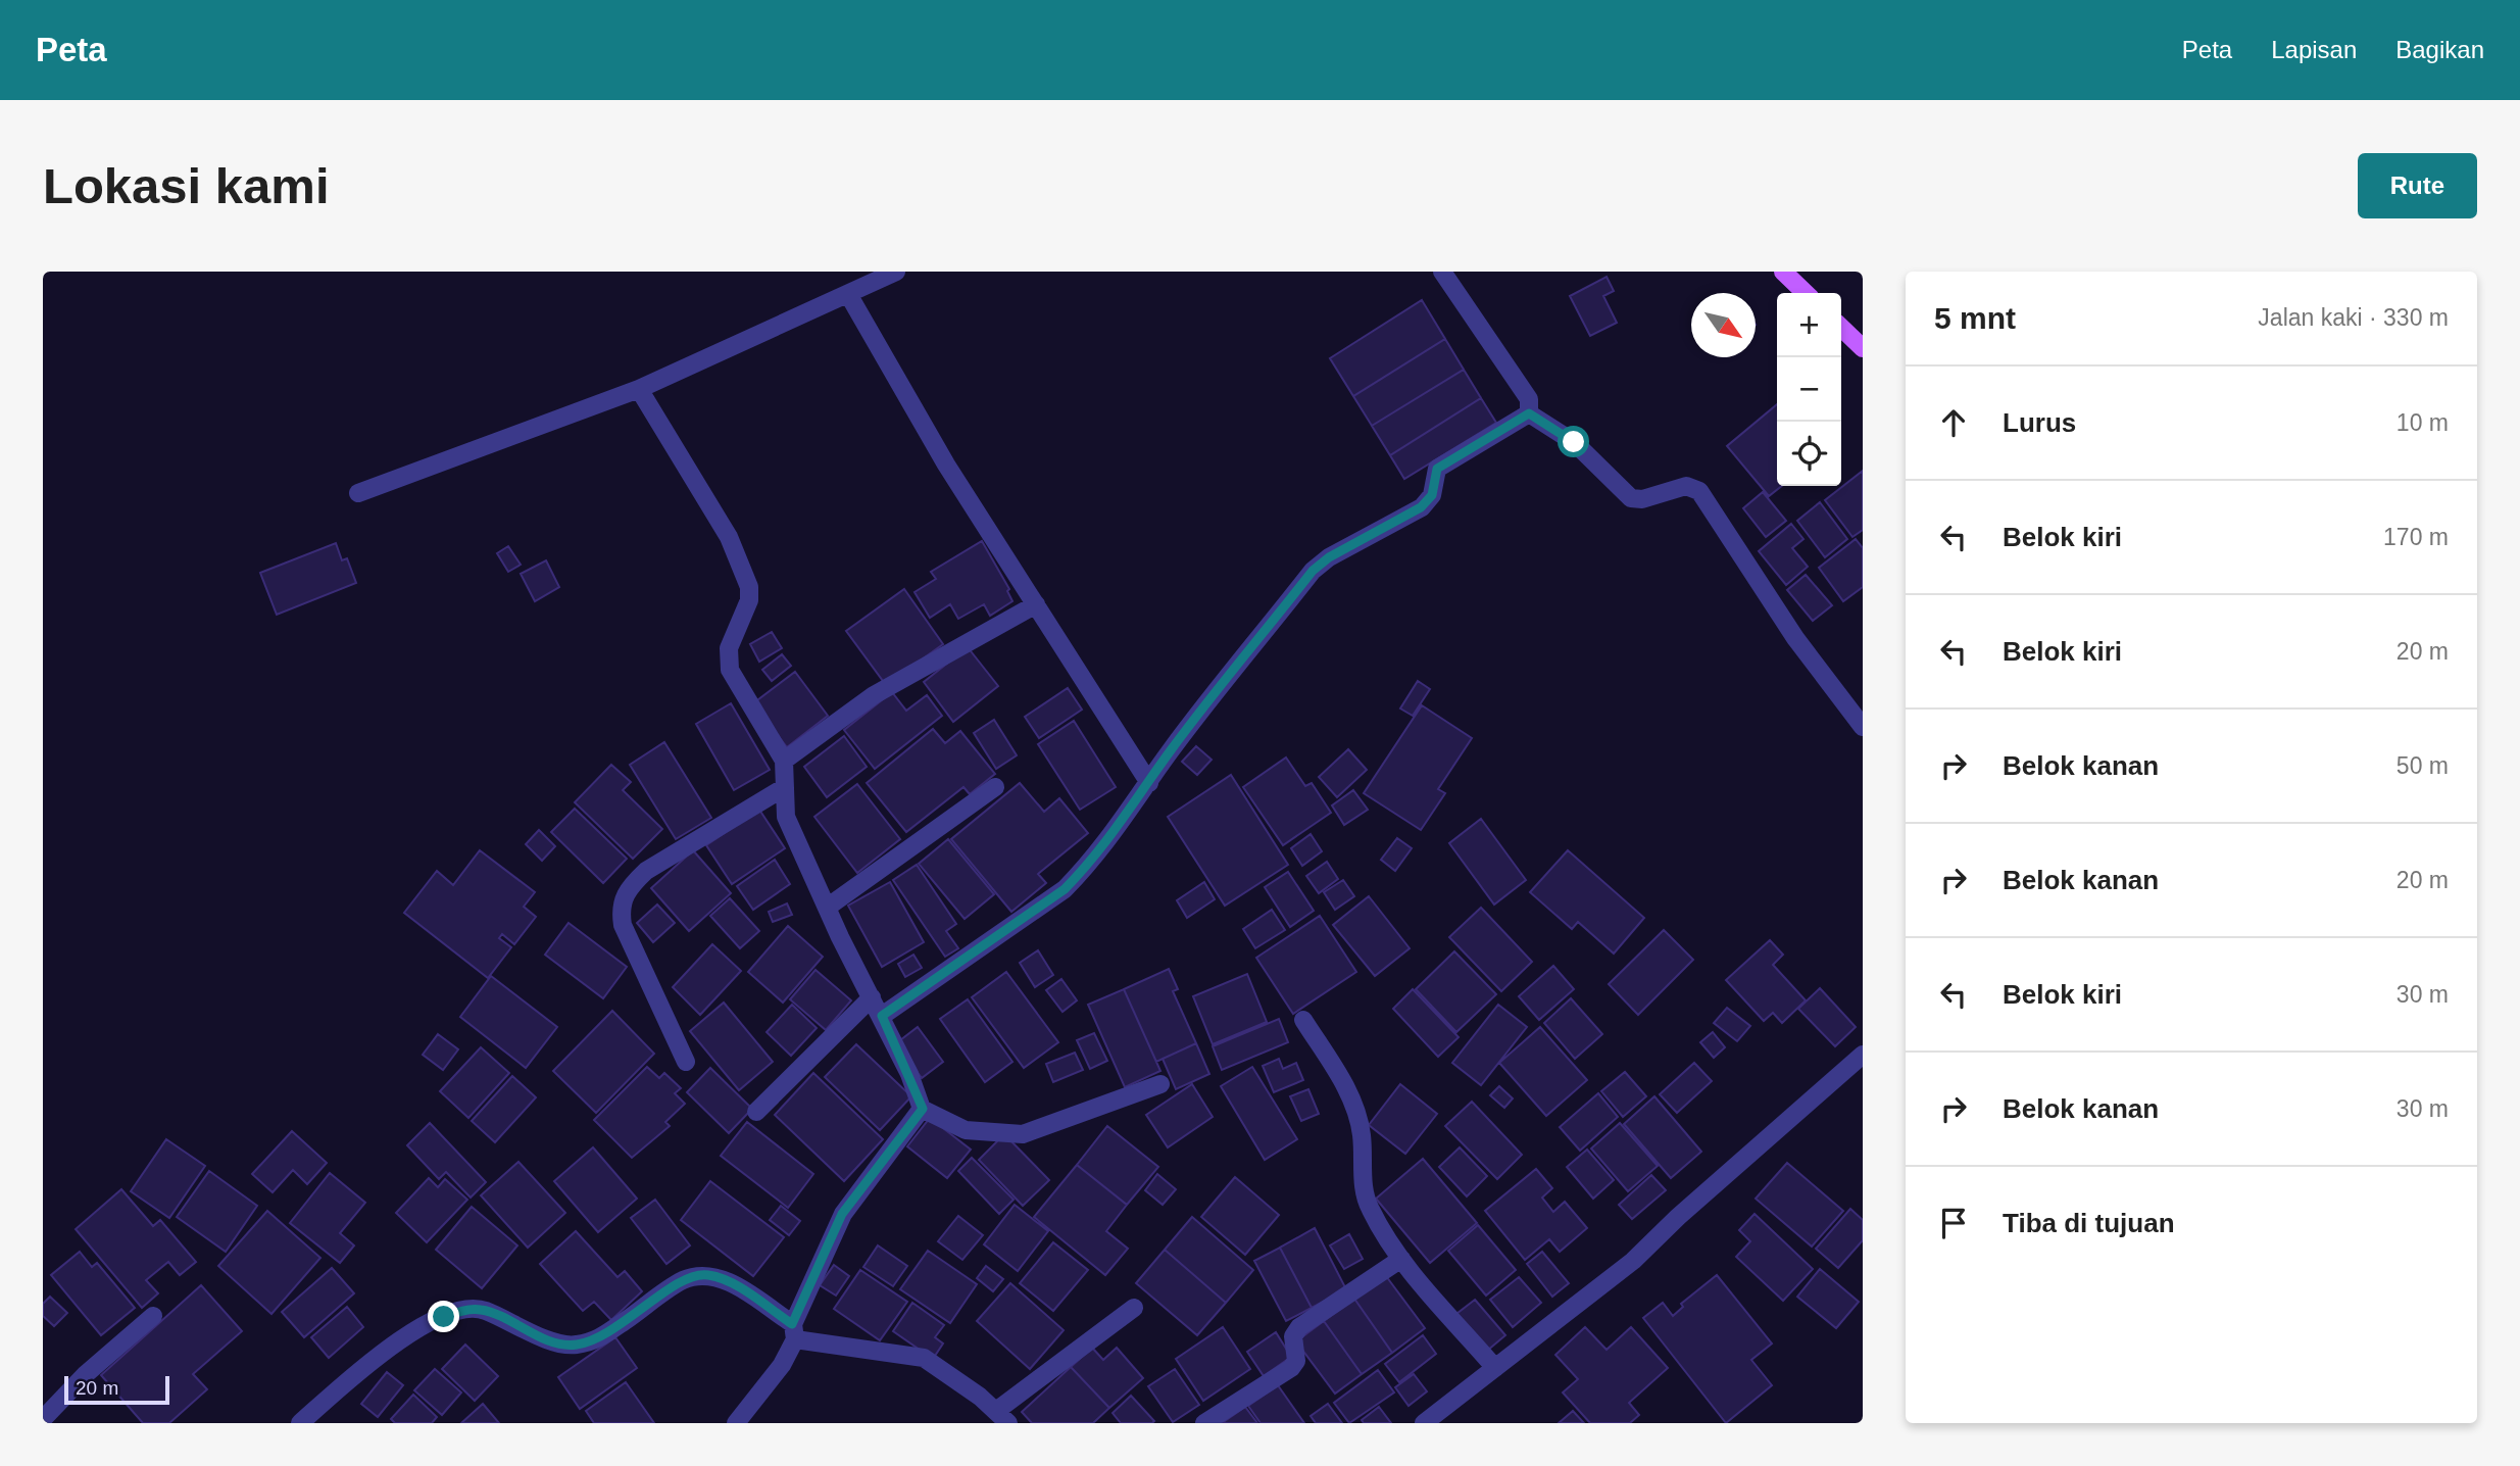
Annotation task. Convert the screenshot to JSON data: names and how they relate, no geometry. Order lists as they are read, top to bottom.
{
  "scale_bar": "20 m",
  "north": "bottom right",
  "page": {
    "header": "Peta",
    "nav": ["Peta", "Lapisan", "Bagikan"],
    "buttons": "Rute",
    "title": "Lokasi kami",
    "heading": ["5 mnt", "Jalan kaki · 330 m"],
    "map_buttons": ["+", "−"],
    "list": [
      ["Lurus", "10 m"],
      ["Belok kiri", "170 m"],
      ["Belok kiri", "20 m"],
      ["Belok kanan", "50 m"],
      ["Belok kanan", "20 m"],
      ["Belok kiri", "30 m"],
      ["Belok kanan", "30 m"],
      "Tiba di tujuan"
    ],
    "scale": "20 m"
  }
}
